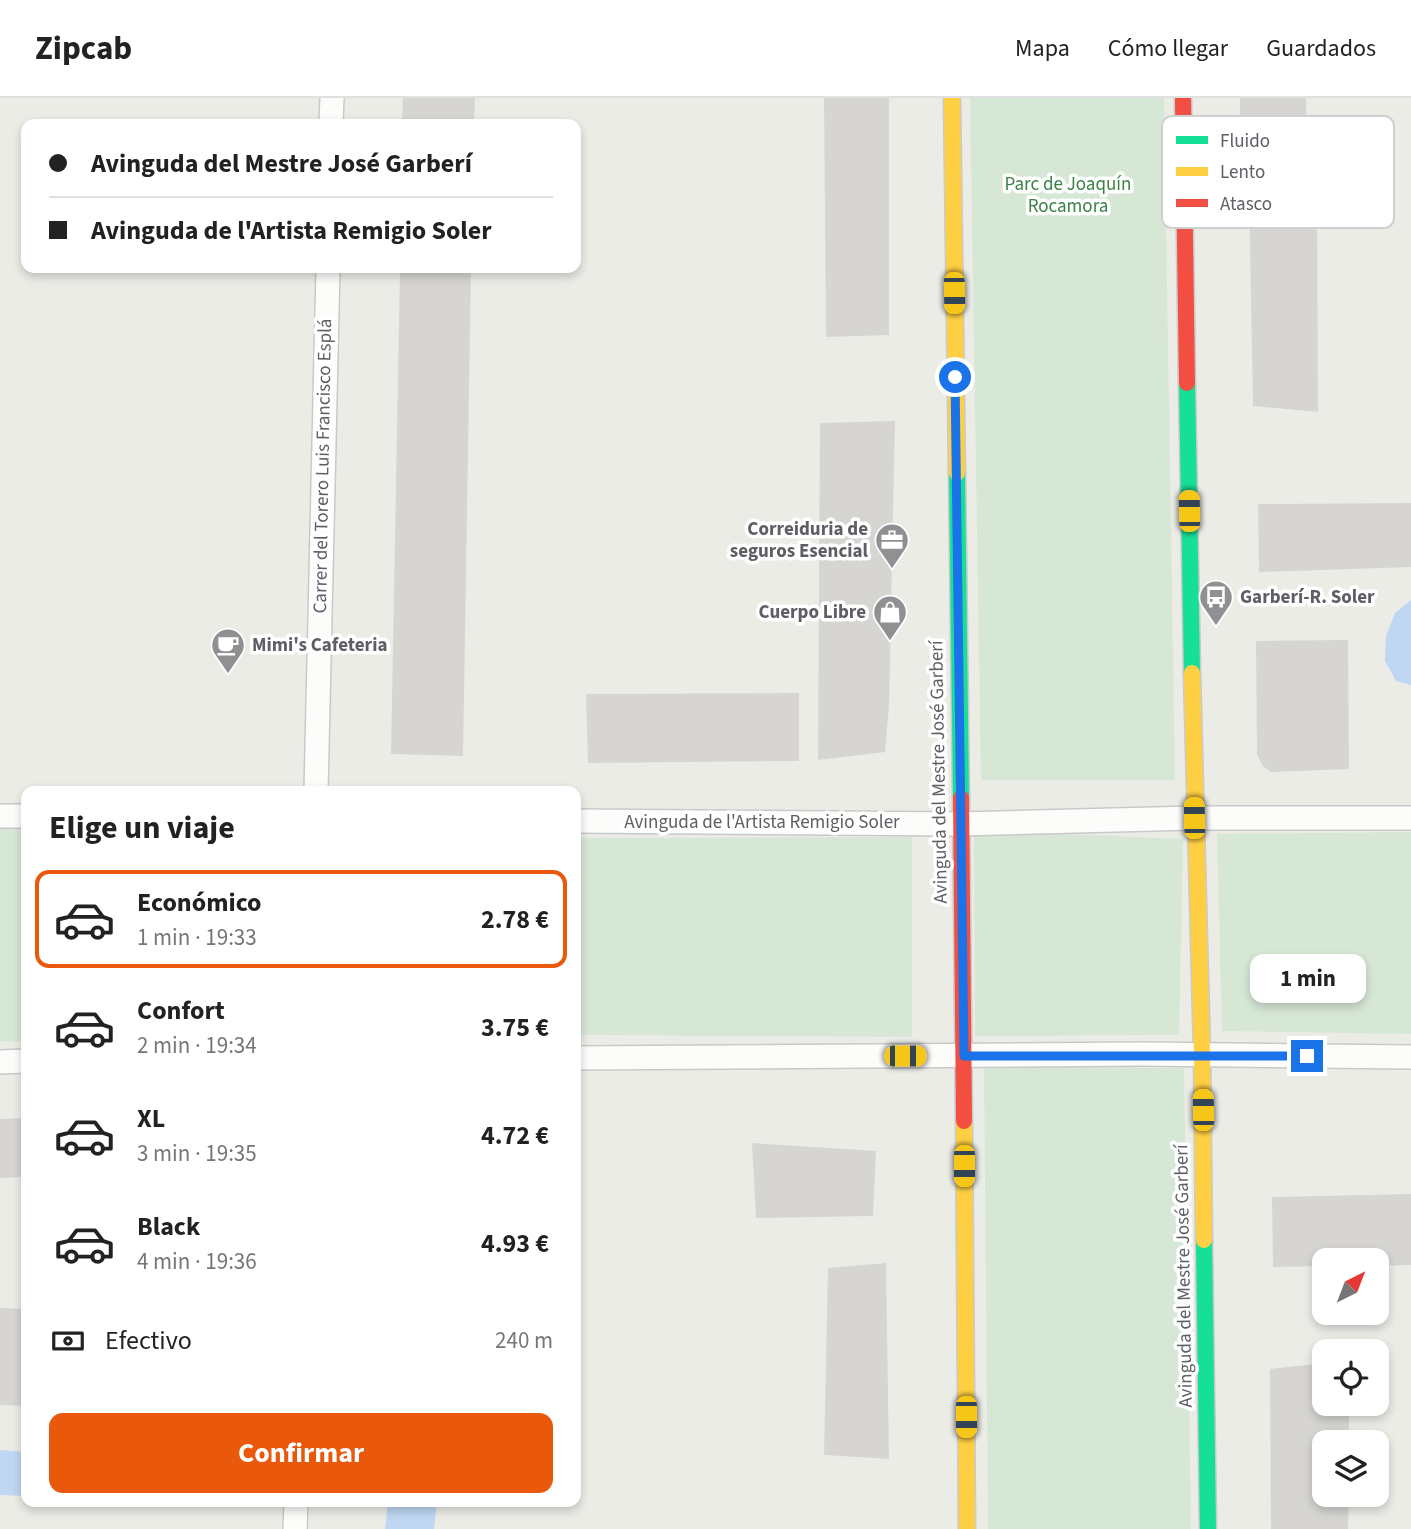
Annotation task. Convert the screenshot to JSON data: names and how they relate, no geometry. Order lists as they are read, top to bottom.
{
  "streets": {
    "street": ["Carrer del Torero Luis Francisco Esplá", "Avinguda del Mestre José Garberí", "Avinguda de l'Artista Remigio Soler"]
  },
  "crossings": [
    ["Avinguda del Mestre José Garberí", "Avinguda de l'Artista Remigio Soler"]
  ],
  "parks": ["Parc de Joaquín Rocamora"],
  "places": {
    "office": ["Correiduria de seguros Esencial"],
    "bus stop": ["Garberí-R. Soler"],
    "shop": ["Cuerpo Libre"],
    "cafe": ["Mimi's Cafeteria"]
  },
  "legend": ["Fluido", "Lento", "Atasco"],
  "north": "top right",
  "page": {
    "header": "Zipcab",
    "nav": ["Mapa", "Cómo llegar", "Guardados"],
    "banner": ["Avinguda del Mestre José Garberí", "Avinguda de l'Artista Remigio Soler"],
    "heading": "Elige un viaje",
    "list": [
      {
        "name": "Económico",
        "note": "1 min · 19:33",
        "value": "2.78 €"
      },
      {
        "name": "Confort",
        "note": "2 min · 19:34",
        "value": "3.75 €"
      },
      {
        "name": "XL",
        "note": "3 min · 19:35",
        "value": "4.72 €"
      },
      {
        "name": "Black",
        "note": "4 min · 19:36",
        "value": "4.93 €"
      }
    ],
    "bubble": "1 min",
    "pay": ["Efectivo", "240 m"],
    "buttons": "Confirmar"
  }
}
